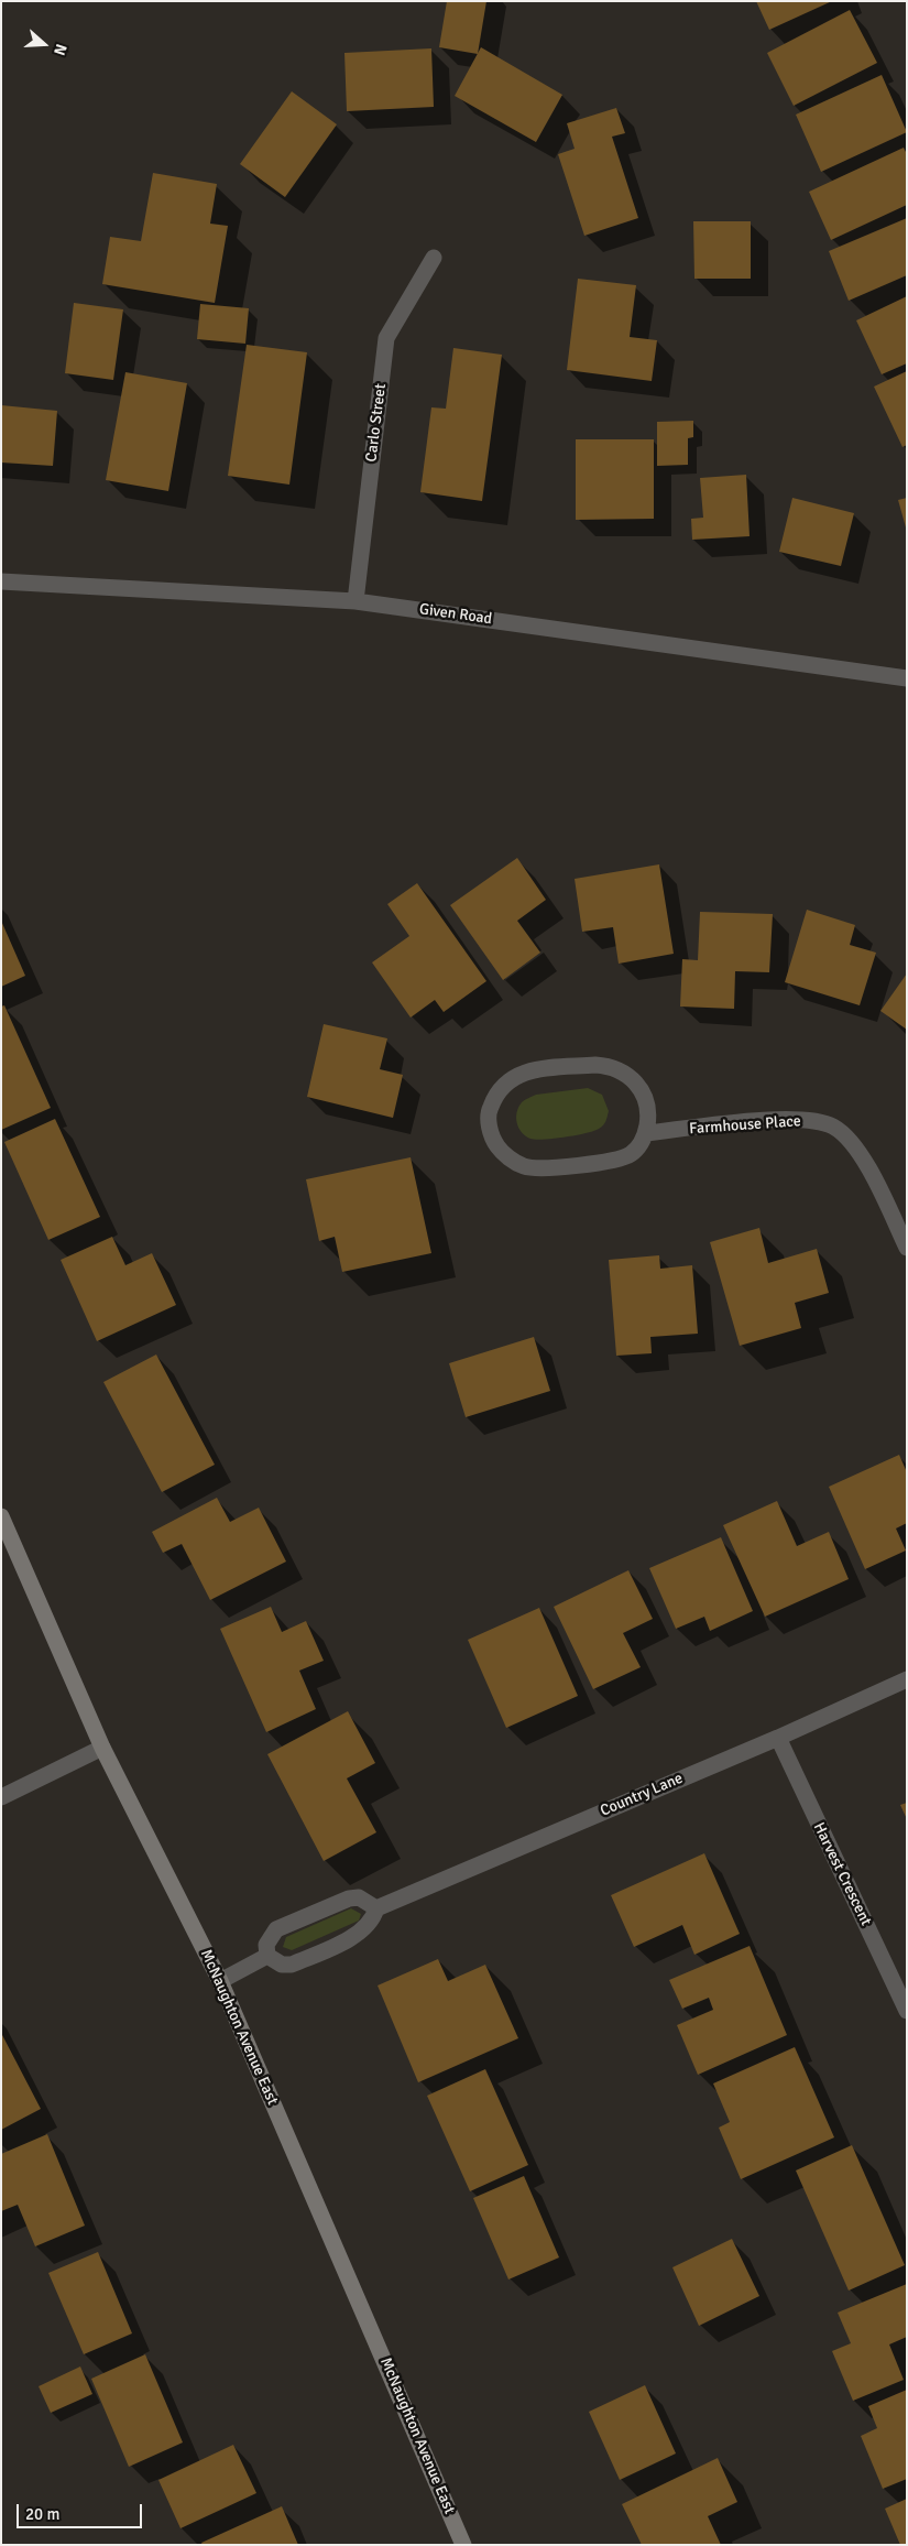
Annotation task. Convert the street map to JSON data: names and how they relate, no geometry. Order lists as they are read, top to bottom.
{
  "streets": {
    "main road": ["McNaughton Avenue East"],
    "street": [
      "Carlo Street",
      "Given Road",
      "Farmhouse Place",
      "Country Lane",
      "Harvest Crescent"
    ]
  },
  "crossings": [
    ["Carlo Street", "Given Road"],
    ["Country Lane", "Harvest Crescent"]
  ],
  "scale_bar": "20 m",
  "north": "right"
}
